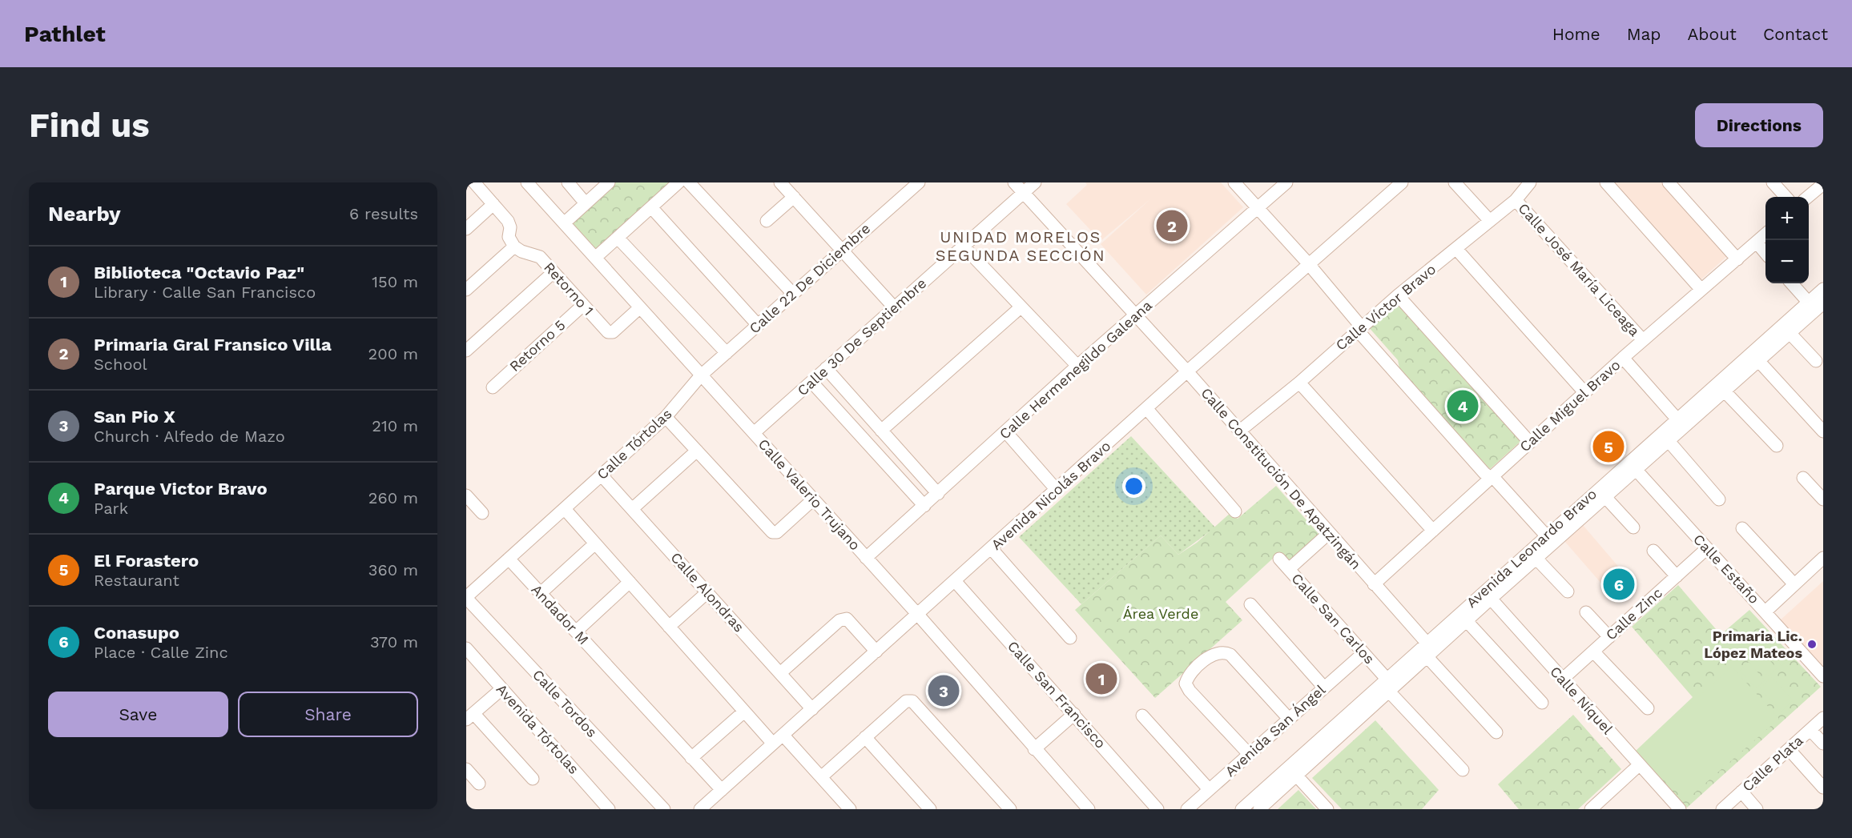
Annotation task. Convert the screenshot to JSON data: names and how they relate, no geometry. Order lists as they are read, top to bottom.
{
  "streets": {
    "street": [
      "Calle José María Liceaga",
      "Calle 22 De Diciembre",
      "Retorno 1",
      "Calle Víctor Bravo",
      "Calle 30 De Septiembre",
      "Retorno 5",
      "Calle Hermenegildo Galeana",
      "Calle Miguel Bravo",
      "Calle Tórtolas",
      "Calle Constitución De Apatzingán",
      "Calle Valerio Trujano",
      "Avenida Nicolás Bravo",
      "Avenida Leonardo Bravo",
      "Calle Estaño",
      "Calle Alondras",
      "Calle Zinc",
      "Andador M",
      "Calle San Carlos",
      "Calle San Francisco",
      "Calle Níquel",
      "Calle Tordos",
      "Avenida Tórtolas",
      "Avenida San Ángel",
      "Calle Plata"
    ]
  },
  "crossings": [
    ["Calle José María Liceaga", "Calle Víctor Bravo"],
    ["Calle José María Liceaga", "Calle Miguel Bravo"],
    ["Calle 22 De Diciembre", "Calle Tórtolas"],
    ["Calle 22 De Diciembre", "Calle Valerio Trujano"],
    ["Retorno 1", "Retorno 5"],
    ["Retorno 1", "Calle Valerio Trujano"],
    ["Calle Víctor Bravo", "Calle Constitución De Apatzingán"],
    ["Calle 30 De Septiembre", "Calle Constitución De Apatzingán"],
    ["Calle 30 De Septiembre", "Calle Valerio Trujano"],
    ["Calle Hermenegildo Galeana", "Calle Constitución De Apatzingán"],
    ["Calle Hermenegildo Galeana", "Calle Valerio Trujano"],
    ["Calle Miguel Bravo", "Calle Constitución De Apatzingán"],
    ["Calle Tórtolas", "Calle Valerio Trujano"],
    ["Calle Tórtolas", "Calle Alondras"],
    ["Calle Tórtolas", "Andador M"],
    ["Calle Tórtolas", "Calle Tordos"],
    ["Calle Constitución De Apatzingán", "Avenida Nicolás Bravo"],
    ["Calle Constitución De Apatzingán", "Avenida Leonardo Bravo"],
    ["Calle Valerio Trujano", "Avenida Nicolás Bravo"],
    ["Avenida Nicolás Bravo", "Calle Alondras"],
    ["Avenida Nicolás Bravo", "Calle San Francisco"],
    ["Avenida Leonardo Bravo", "Calle Estaño"],
    ["Avenida Leonardo Bravo", "Calle San Carlos"],
    ["Avenida Leonardo Bravo", "Calle Níquel"],
    ["Calle Estaño", "Calle Zinc"],
    ["Calle Zinc", "Calle Níquel"],
    ["Calle San Carlos", "Avenida San Ángel"]
  ],
  "districts": ["UNIDAD MORELOS SEGUNDA SECCIÓN"],
  "parks": ["Área Verde"],
  "places": ["Primaria Lic. López Mateos"],
  "page": {
    "header": "Pathlet",
    "nav": [
      "Home",
      "Map",
      "About",
      "Contact"
    ],
    "buttons": [
      "Directions",
      ["Save", "Share"]
    ],
    "title": "Find us",
    "heading": ["Nearby", "6 results"],
    "map_buttons": ["+", "−"],
    "pins": [
      "2",
      "4",
      "5",
      "6",
      "1",
      "3"
    ],
    "list": [
      {
        "mark": "1",
        "name": "Biblioteca \"Octavio Paz\"",
        "note": "Library · Calle San Francisco",
        "value": "150 m"
      },
      {
        "mark": "2",
        "name": "Primaria Gral Fransico Villa",
        "note": "School",
        "value": "200 m"
      },
      {
        "mark": "3",
        "name": "San Pio X",
        "note": "Church · Alfedo de Mazo",
        "value": "210 m"
      },
      {
        "mark": "4",
        "name": "Parque Victor Bravo",
        "note": "Park",
        "value": "260 m"
      },
      {
        "mark": "5",
        "name": "El Forastero",
        "note": "Restaurant",
        "value": "360 m"
      },
      {
        "mark": "6",
        "name": "Conasupo",
        "note": "Place · Calle Zinc",
        "value": "370 m"
      }
    ]
  }
}
